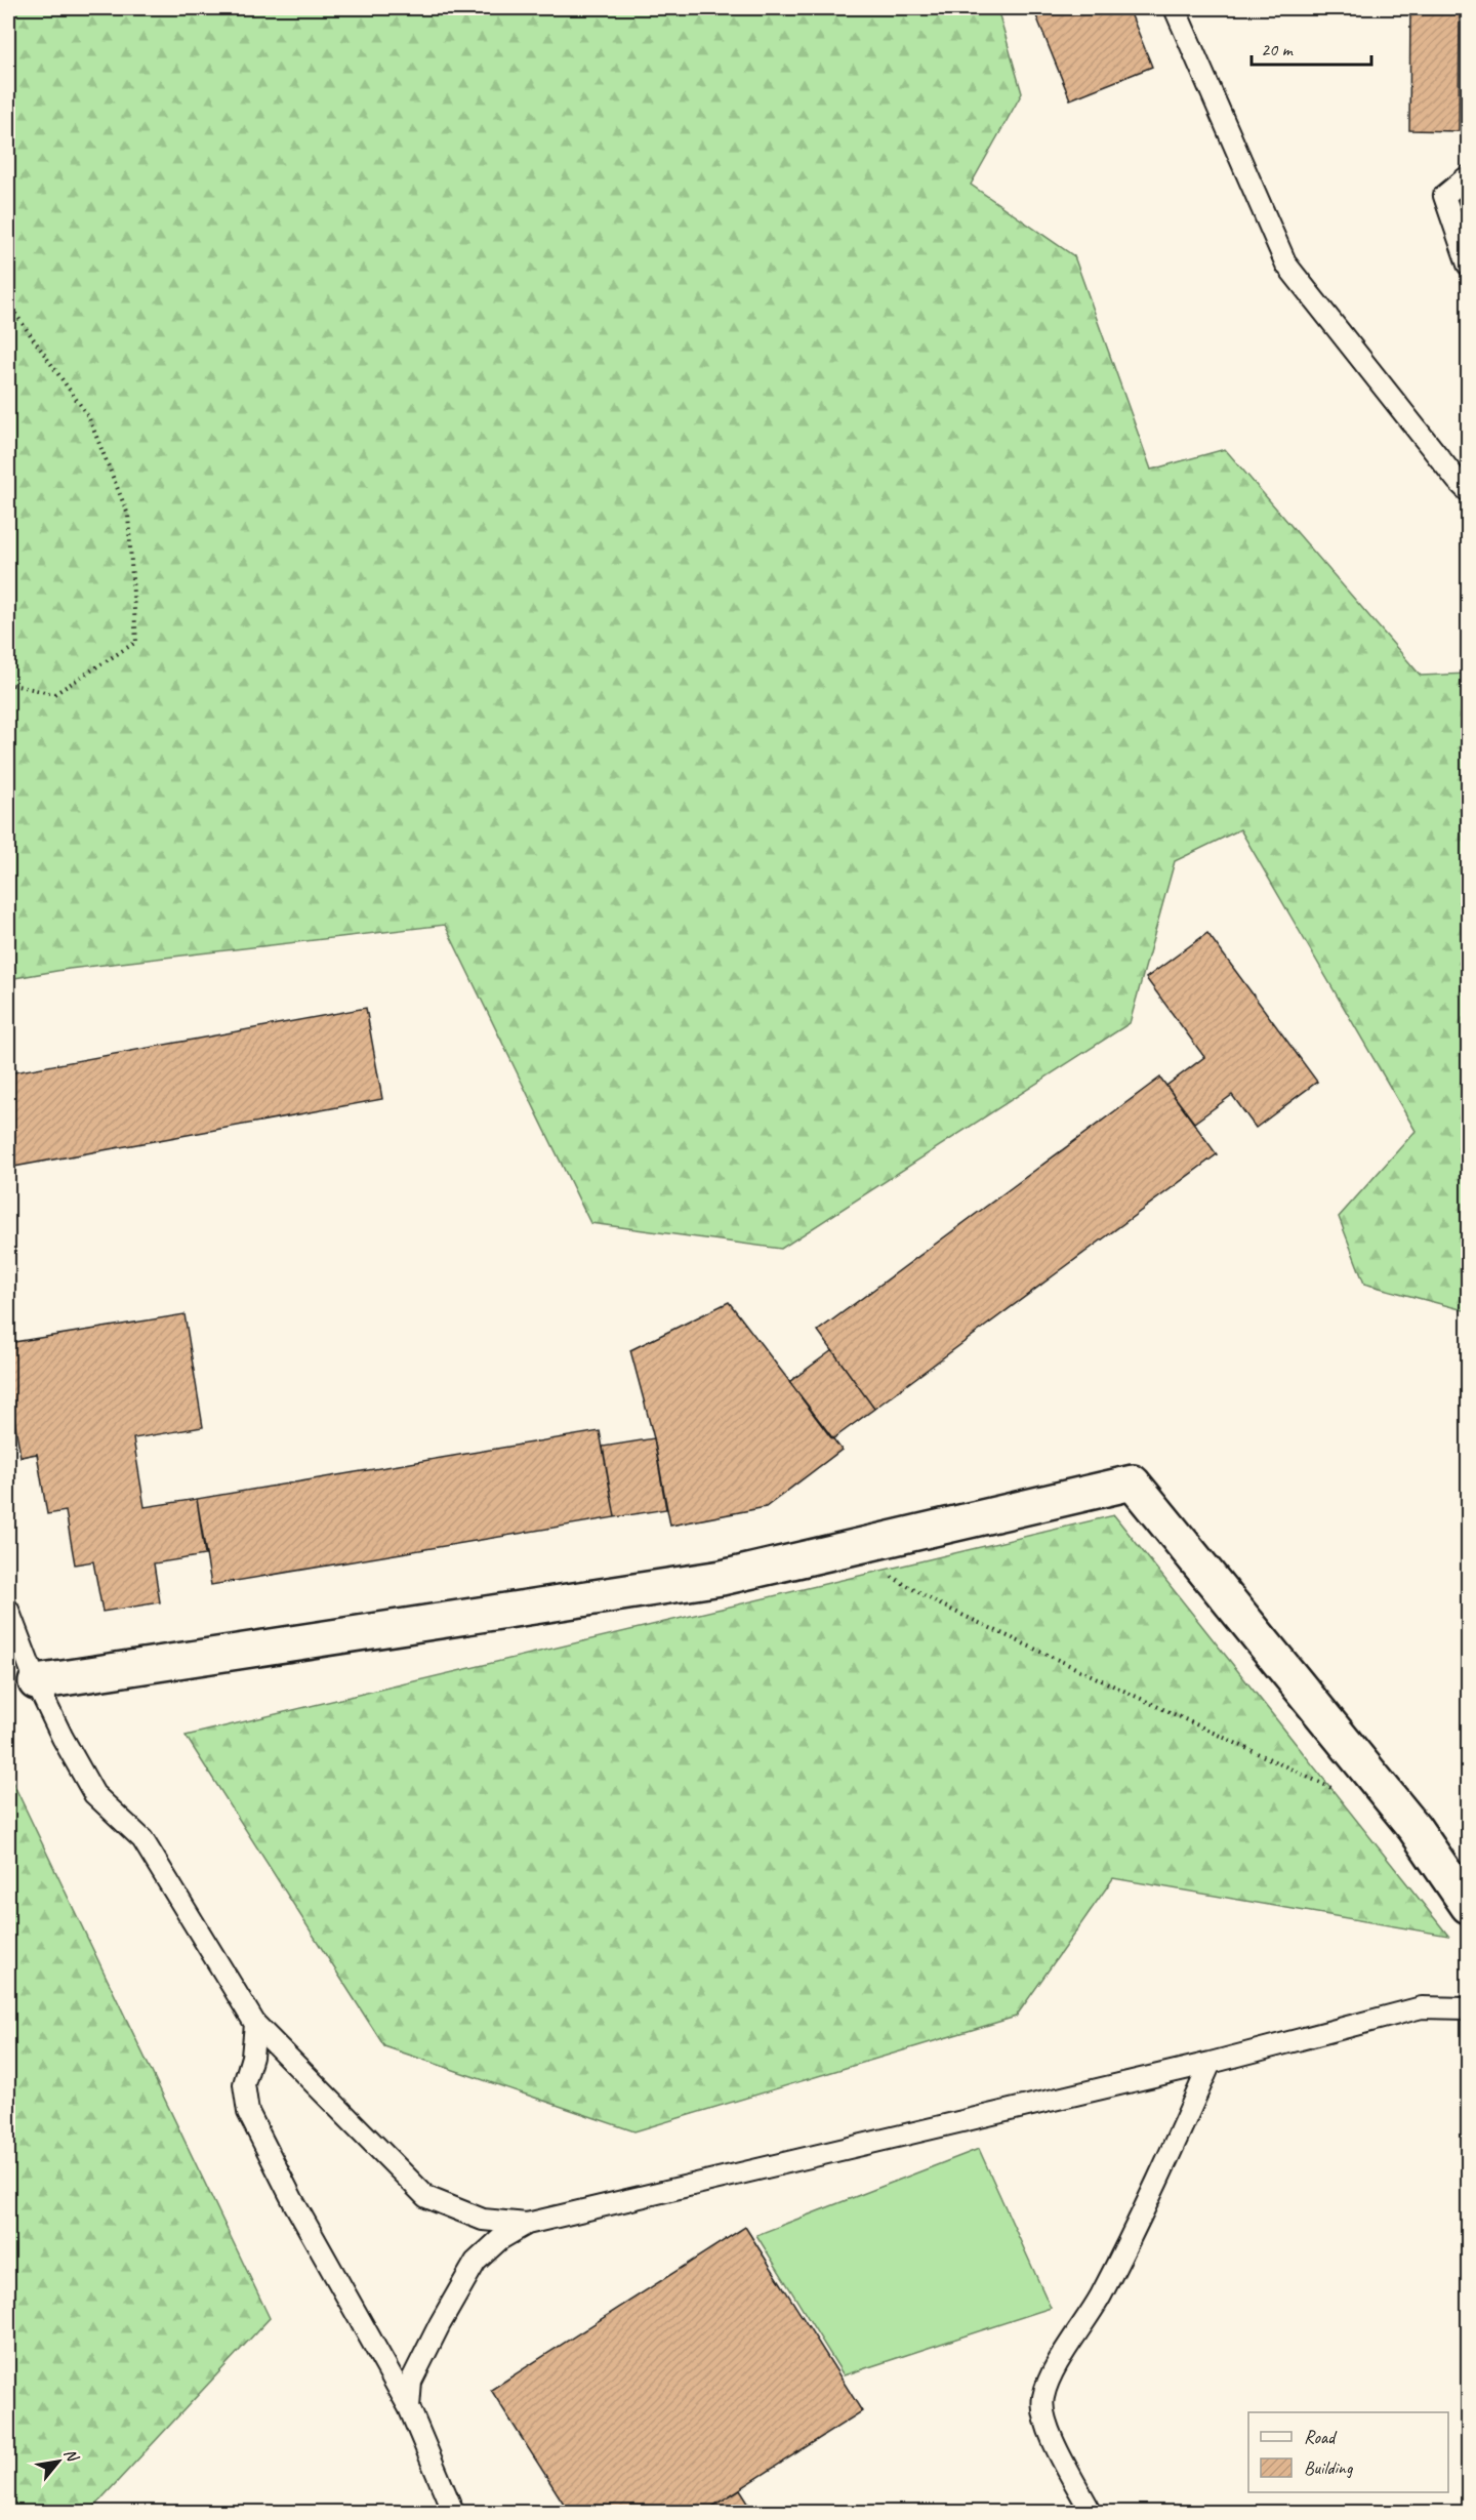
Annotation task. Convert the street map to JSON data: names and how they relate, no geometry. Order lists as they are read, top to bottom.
{
  "legend": ["Road", "Building"],
  "scale_bar": "20 m",
  "north": "top right"
}
